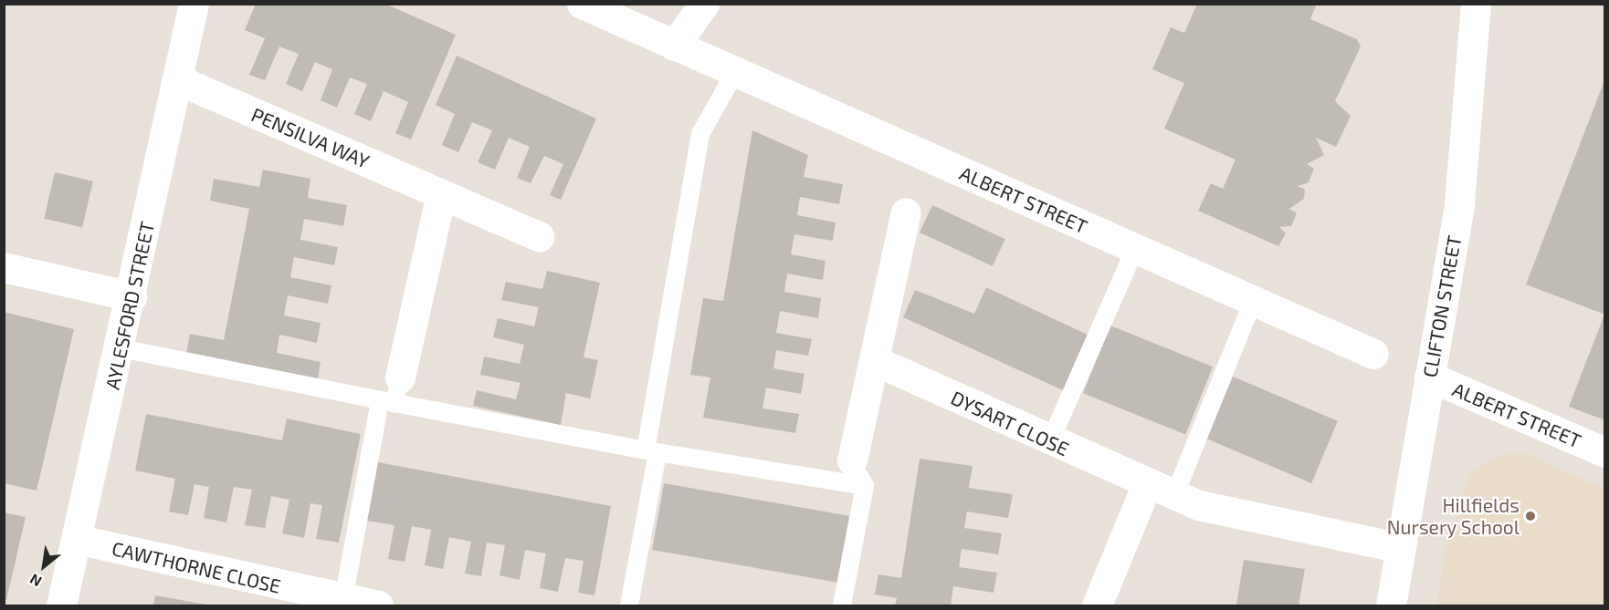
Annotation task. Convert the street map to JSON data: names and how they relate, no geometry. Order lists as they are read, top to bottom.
{
  "streets": {
    "street": [
      "PENSILVA WAY",
      "ALBERT STREET",
      "AYLESFORD STREET",
      "CLIFTON STREET",
      "DYSART CLOSE",
      "CAWTHORNE CLOSE"
    ]
  },
  "crossings": [
    ["PENSILVA WAY", "AYLESFORD STREET"],
    ["ALBERT STREET", "CLIFTON STREET"],
    ["AYLESFORD STREET", "CAWTHORNE CLOSE"],
    ["CLIFTON STREET", "DYSART CLOSE"]
  ],
  "places": ["Hillfields Nursery School"],
  "north": "bottom left"
}
